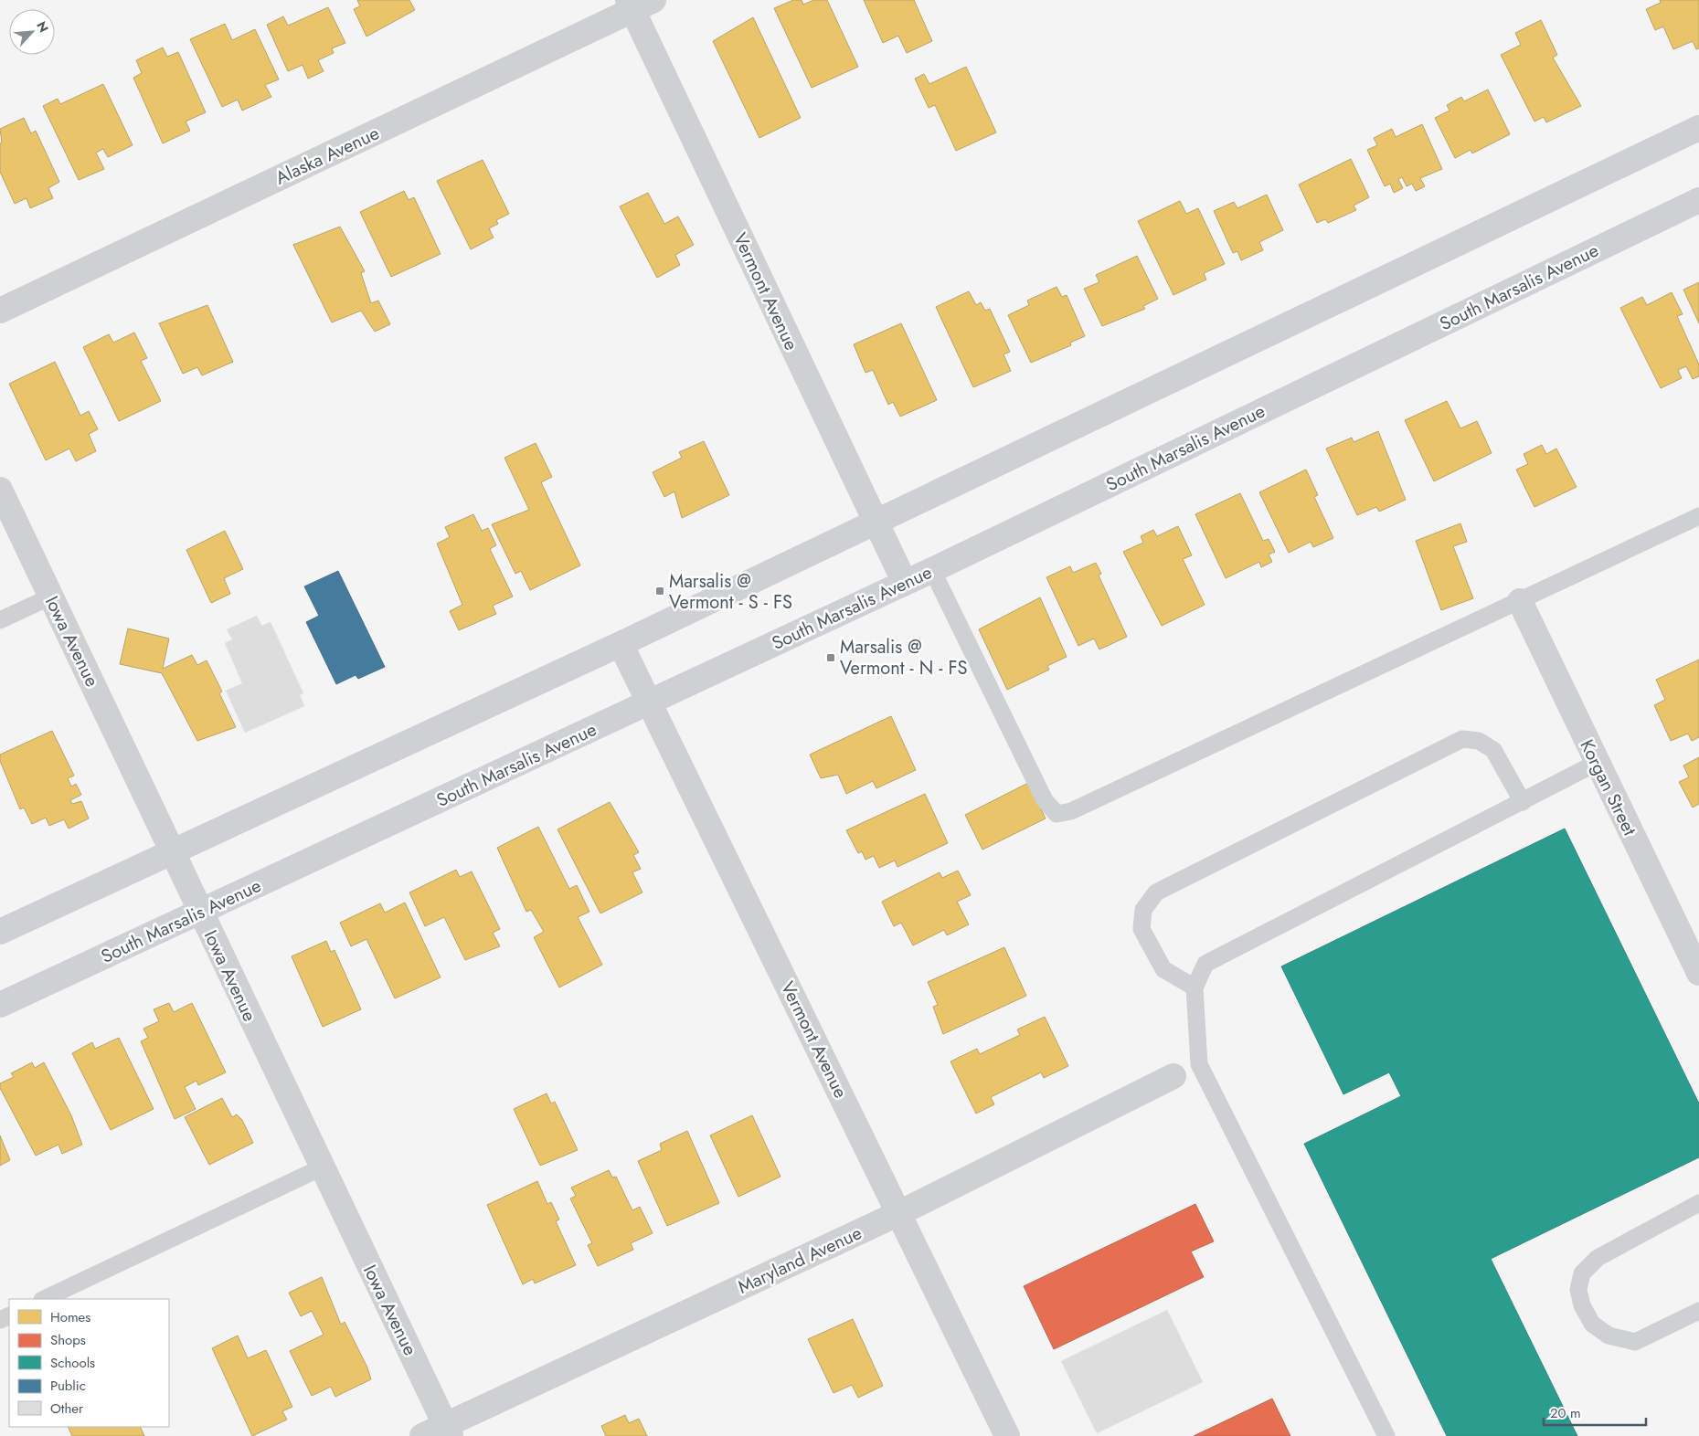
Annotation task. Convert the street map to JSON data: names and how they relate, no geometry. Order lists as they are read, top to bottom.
{
  "streets": {
    "main road": ["South Marsalis Avenue"],
    "street": [
      "Alaska Avenue",
      "Vermont Avenue",
      "Iowa Avenue",
      "Korgan Street",
      "Maryland Avenue"
    ]
  },
  "crossings": [
    ["Alaska Avenue", "Vermont Avenue"],
    ["South Marsalis Avenue", "Vermont Avenue"],
    ["South Marsalis Avenue", "Iowa Avenue"],
    ["Vermont Avenue", "Maryland Avenue"],
    ["Iowa Avenue", "Maryland Avenue"]
  ],
  "places": {
    "transit": ["Marsalis @ Vermont - S - FS", "Marsalis @ Vermont - N - FS"]
  },
  "legend": [
    "Homes",
    "Shops",
    "Schools",
    "Public",
    "Other"
  ],
  "scale_bar": "20 m",
  "north": "top right"
}
